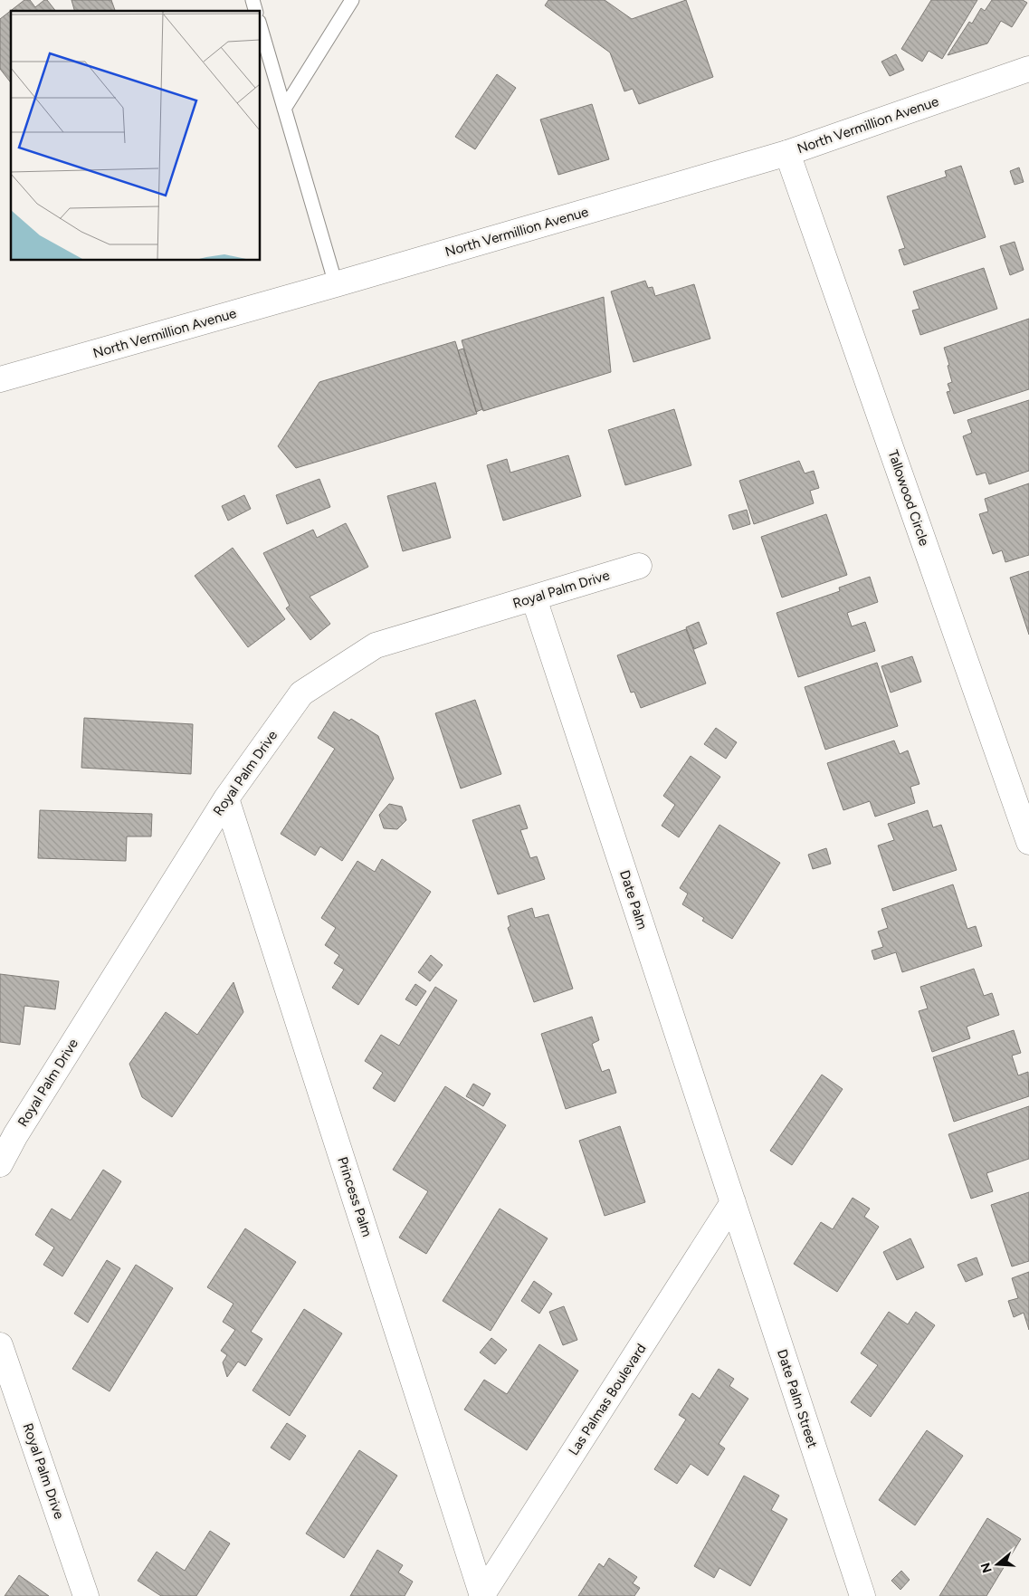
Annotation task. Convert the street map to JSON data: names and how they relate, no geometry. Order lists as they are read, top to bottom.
{
  "streets": {
    "street": [
      "North Vermillion Avenue",
      "Tallowood Circle",
      "Royal Palm Drive",
      "Date Palm",
      "Princess Palm",
      "Date Palm Street",
      "Las Palmas Boulevard"
    ]
  },
  "crossings": [
    ["North Vermillion Avenue", "Tallowood Circle"],
    ["Royal Palm Drive", "Date Palm"],
    ["Royal Palm Drive", "Princess Palm"],
    ["Date Palm", "Date Palm Street"],
    ["Date Palm", "Las Palmas Boulevard"],
    ["Princess Palm", "Las Palmas Boulevard"],
    ["Date Palm Street", "Las Palmas Boulevard"]
  ],
  "north": "left"
}
